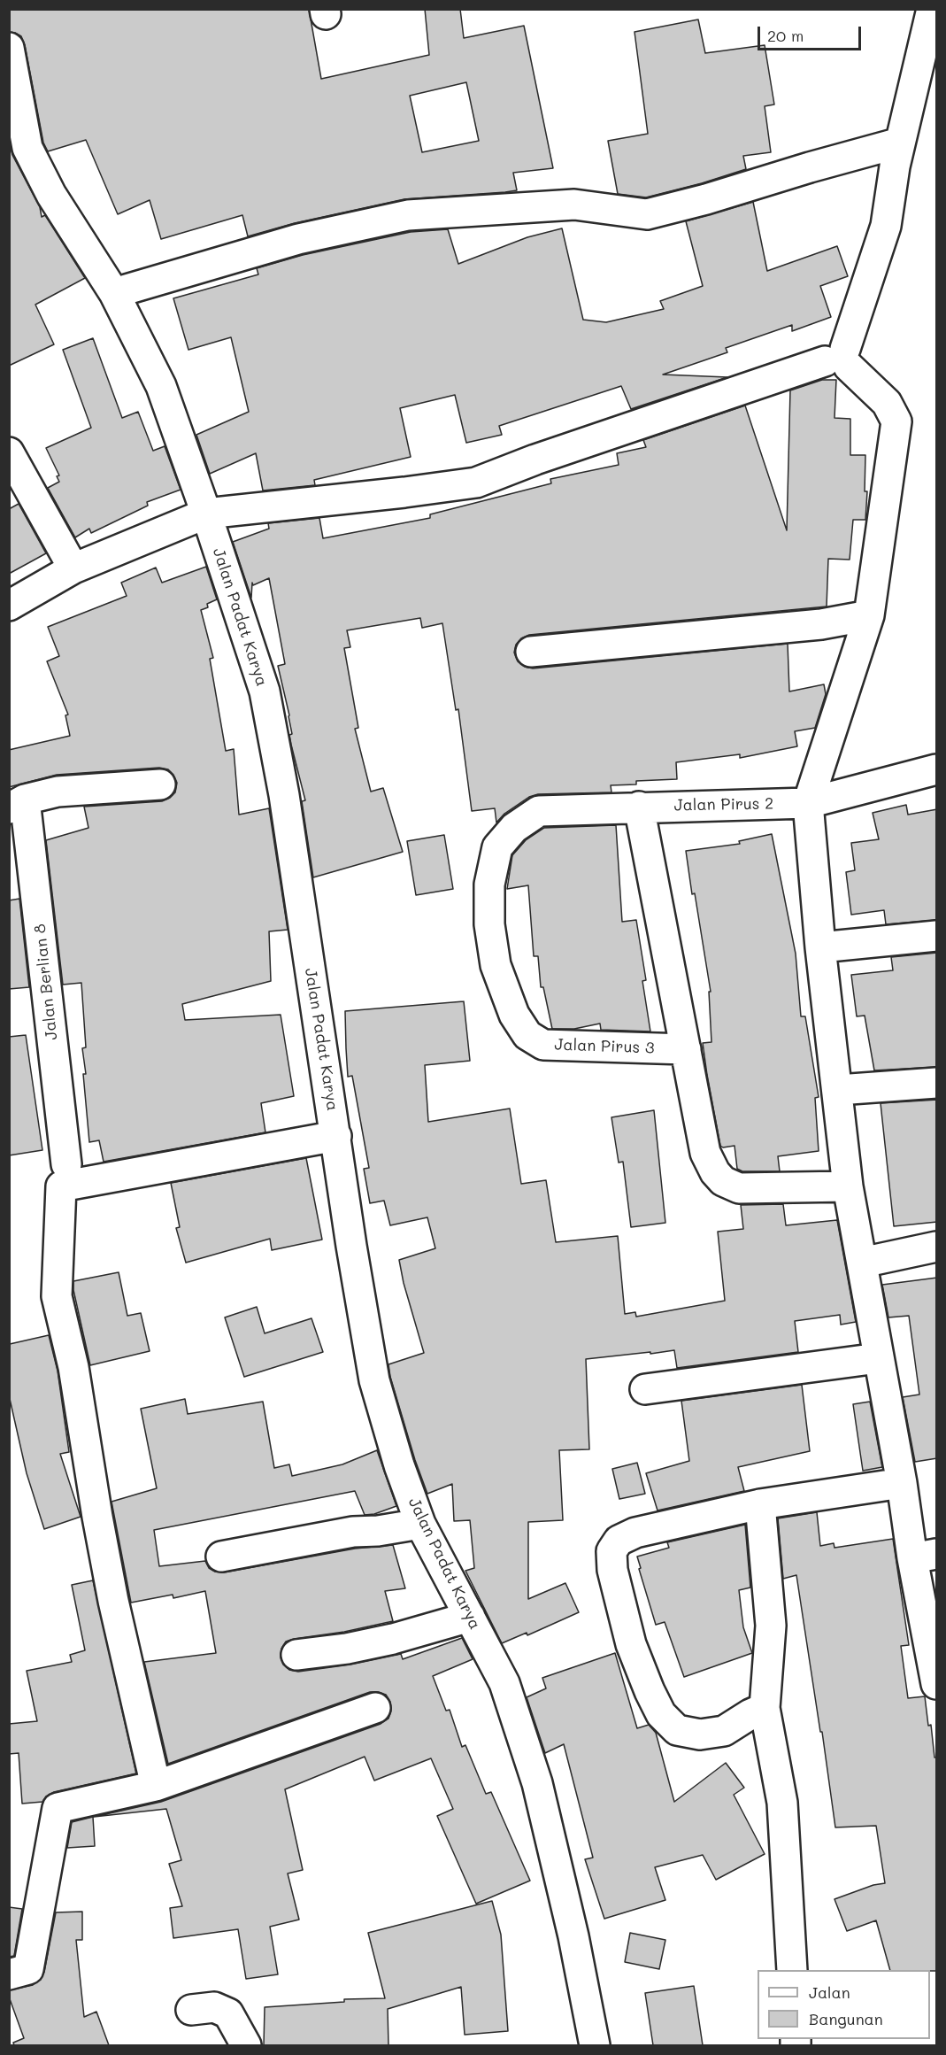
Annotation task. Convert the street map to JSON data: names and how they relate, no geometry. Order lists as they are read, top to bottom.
{
  "streets": {
    "street": [
      "Jalan Padat Karya",
      "Jalan Pirus 2",
      "Jalan Berlian 8",
      "Jalan Pirus 3"
    ]
  },
  "crossings": [
    ["Jalan Pirus 2", "Jalan Pirus 3"]
  ],
  "legend": ["Jalan", "Bangunan"],
  "scale_bar": "20 m"
}
